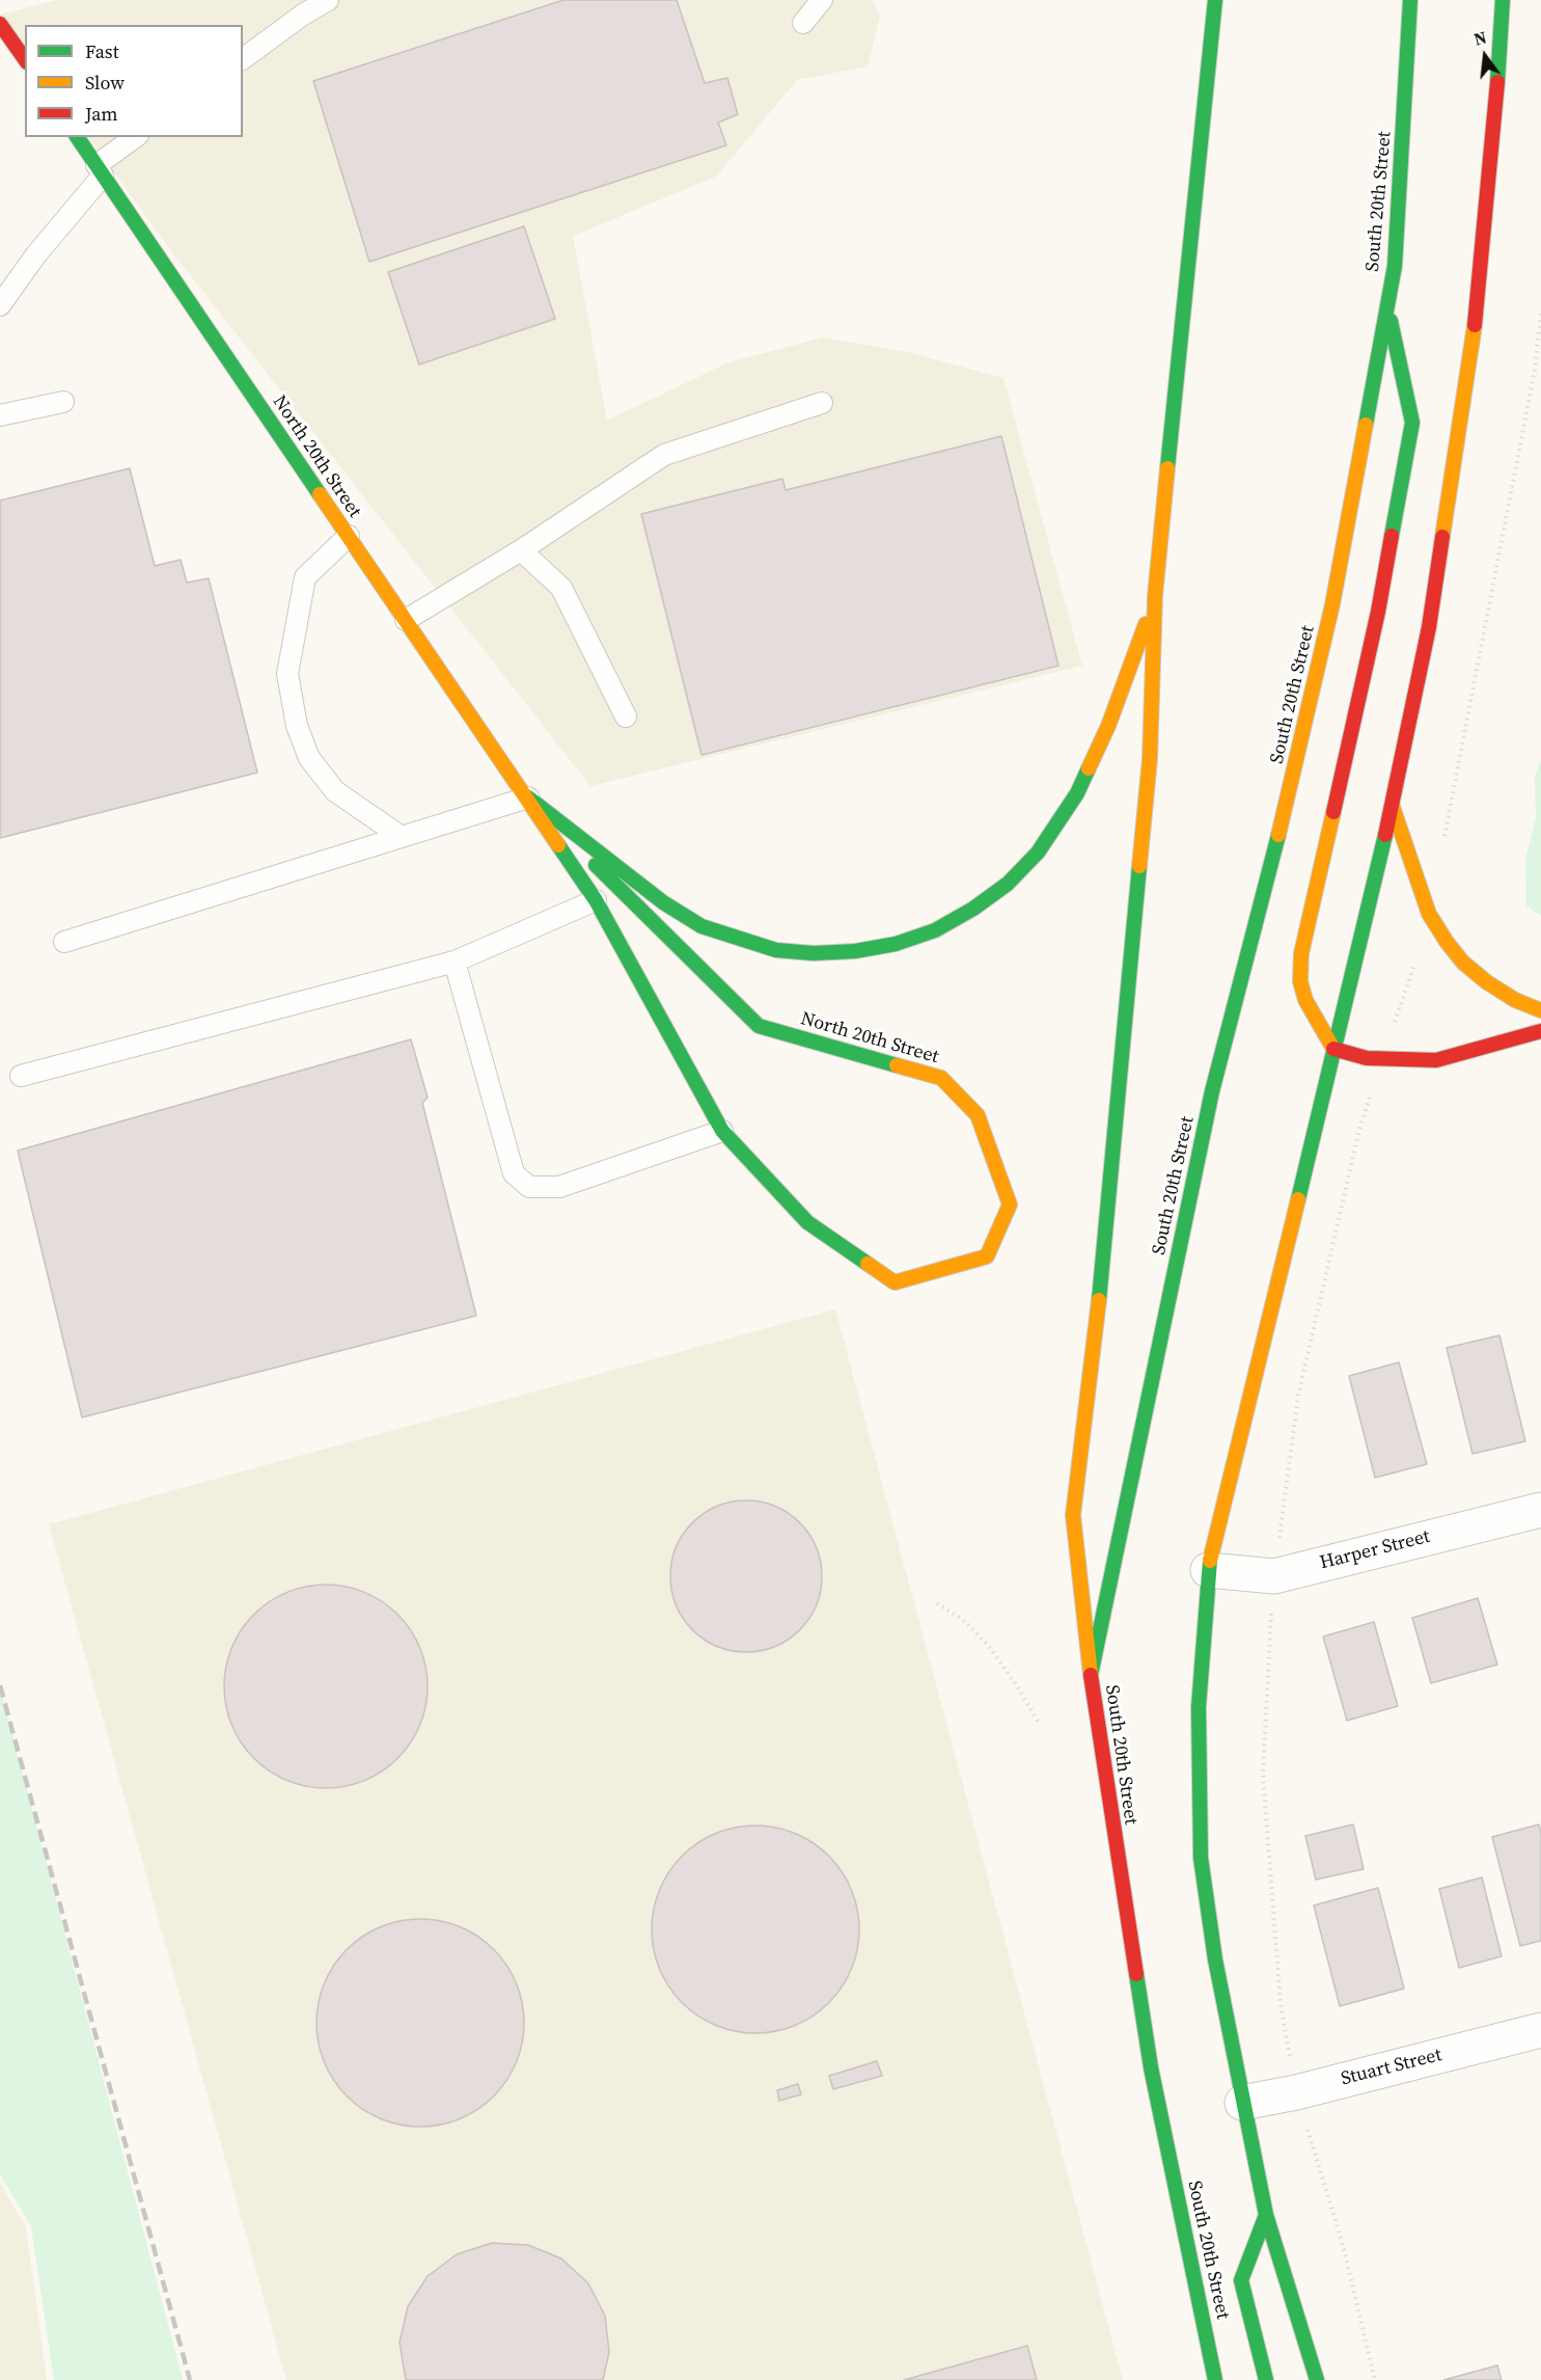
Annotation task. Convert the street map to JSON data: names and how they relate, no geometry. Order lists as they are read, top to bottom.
{
  "streets": {
    "main road": ["South 20th Street", "North 20th Street"],
    "street": ["Harper Street", "Stuart Street"]
  },
  "legend": ["Fast", "Slow", "Jam"],
  "north": "top"
}
